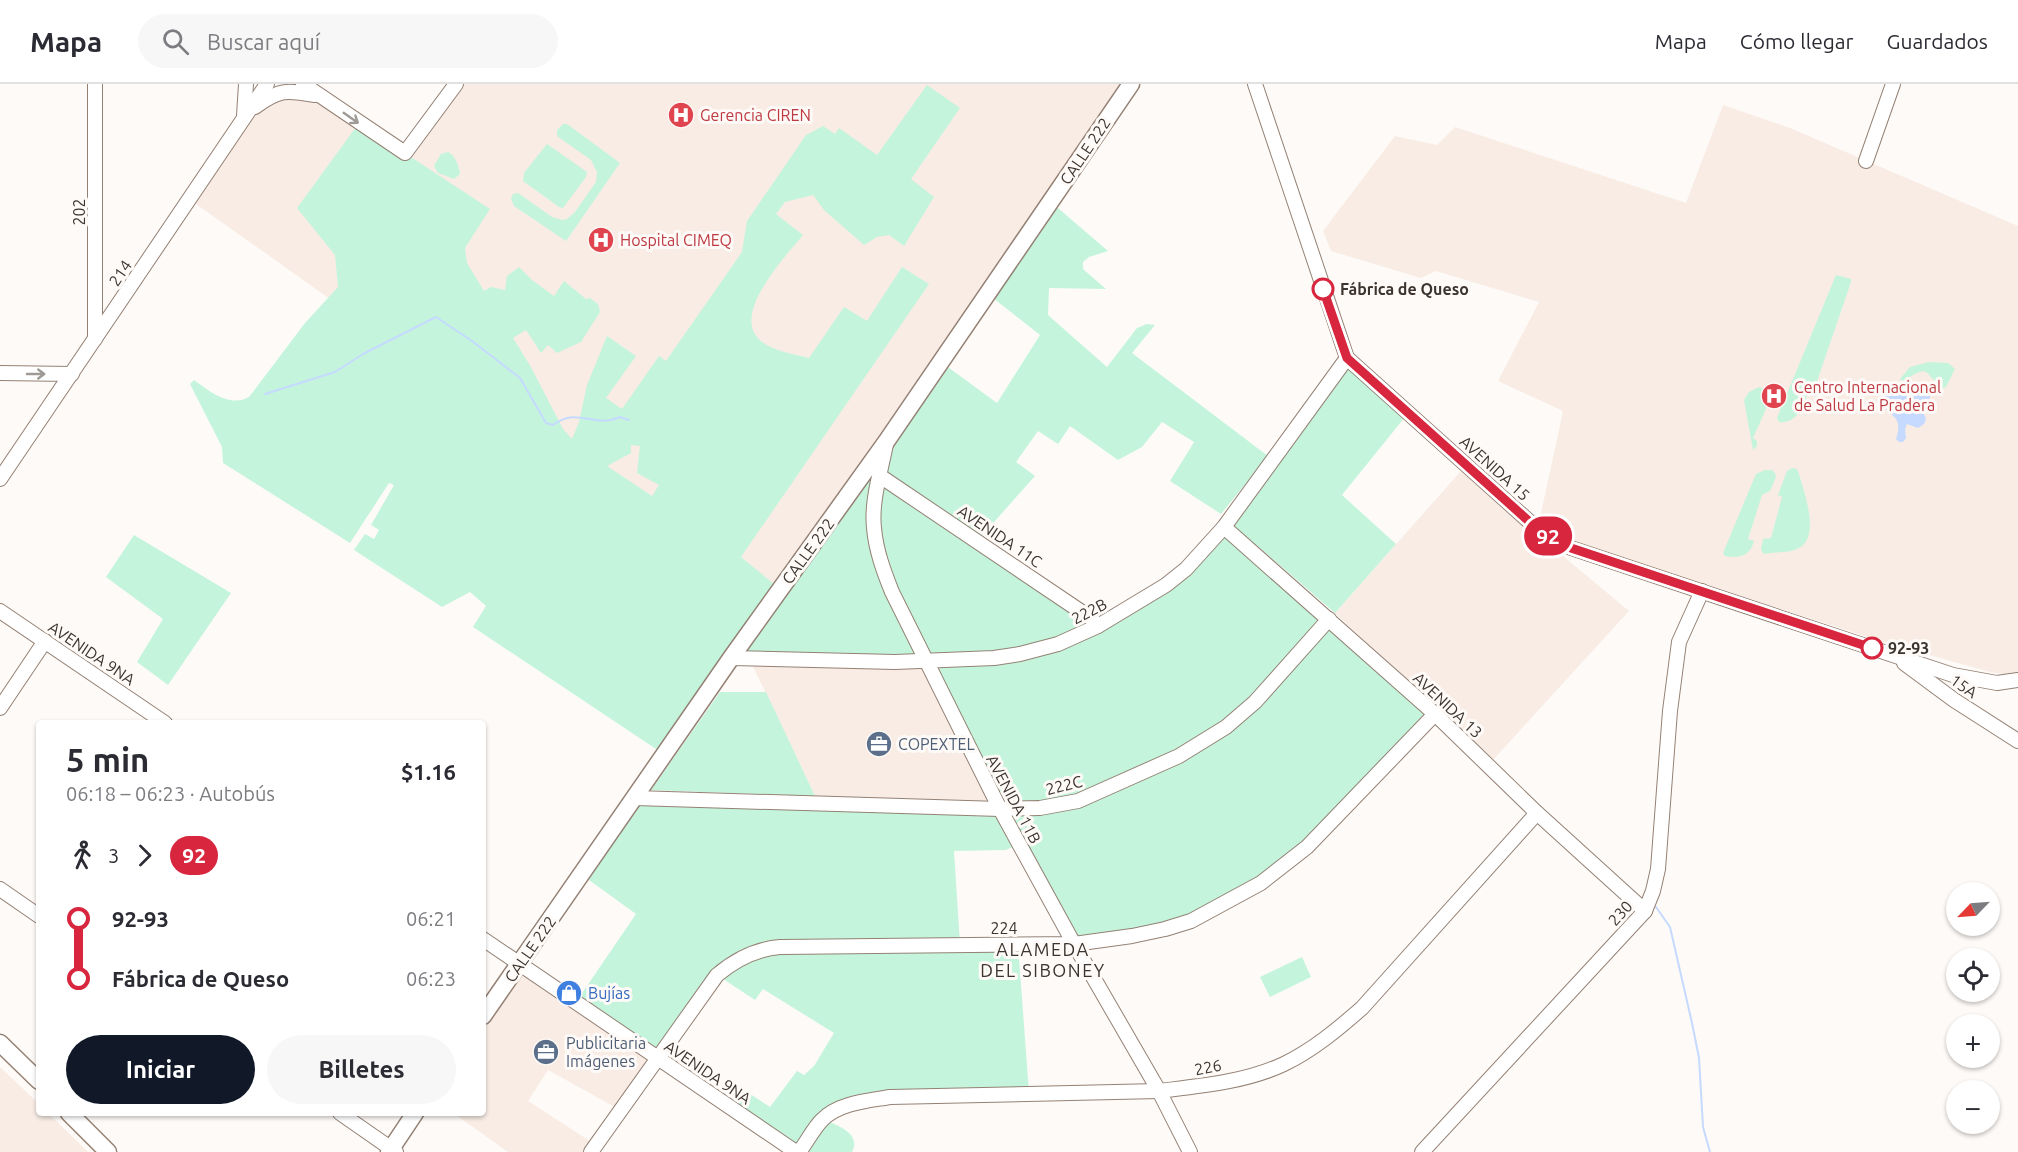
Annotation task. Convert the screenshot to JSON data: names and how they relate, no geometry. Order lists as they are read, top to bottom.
{
  "streets": {
    "main road": ["CALLE 222"],
    "street": [
      "202",
      "214",
      "AVENIDA 15",
      "AVENIDA 11C",
      "222B",
      "AVENIDA 9NA",
      "15A",
      "AVENIDA 13",
      "222C",
      "AVENIDA 11B",
      "230",
      "224",
      "226"
    ]
  },
  "crossings": [
    ["CALLE 222", "222B"],
    ["CALLE 222", "AVENIDA 9NA"],
    ["CALLE 222", "222C"],
    ["CALLE 222", "AVENIDA 11B"],
    ["202", "214"],
    ["AVENIDA 15", "222B"],
    ["AVENIDA 15", "15A"],
    ["AVENIDA 15", "230"],
    ["AVENIDA 11C", "222B"],
    ["AVENIDA 11C", "AVENIDA 11B"],
    ["222B", "AVENIDA 13"],
    ["222B", "AVENIDA 11B"],
    ["AVENIDA 9NA", "224"],
    ["AVENIDA 9NA", "226"],
    ["AVENIDA 13", "222C"],
    ["AVENIDA 13", "230"],
    ["AVENIDA 13", "224"],
    ["AVENIDA 13", "226"],
    ["222C", "AVENIDA 11B"],
    ["AVENIDA 11B", "224"],
    ["AVENIDA 11B", "226"]
  ],
  "districts": ["ALAMEDA DEL SIBONEY"],
  "places": {
    "hospital": ["Gerencia CIREN", "Hospital CIMEQ", "Centro Internacional de Salud La Pradera"],
    "other": ["Fábrica de Queso", "92-93"],
    "office": ["COPEXTEL", "Publicitaria Imágenes"],
    "shop": ["Bujías"]
  },
  "lines": ["bus line 92"],
  "north": "bottom left",
  "page": {
    "header": "Mapa",
    "search": "Buscar aquí",
    "nav": ["Mapa", "Cómo llegar", "Guardados"],
    "on_map": "92",
    "heading": ["5 min", "06:18 – 06:23 · Autobús", "$1.16"],
    "legs": ["3", "92"],
    "map_buttons": ["+", "−"],
    "list": [
      {
        "name": "92-93",
        "value": "06:21"
      },
      {
        "name": "Fábrica de Queso",
        "value": "06:23"
      }
    ],
    "buttons": ["Iniciar", "Billetes"]
  }
}
